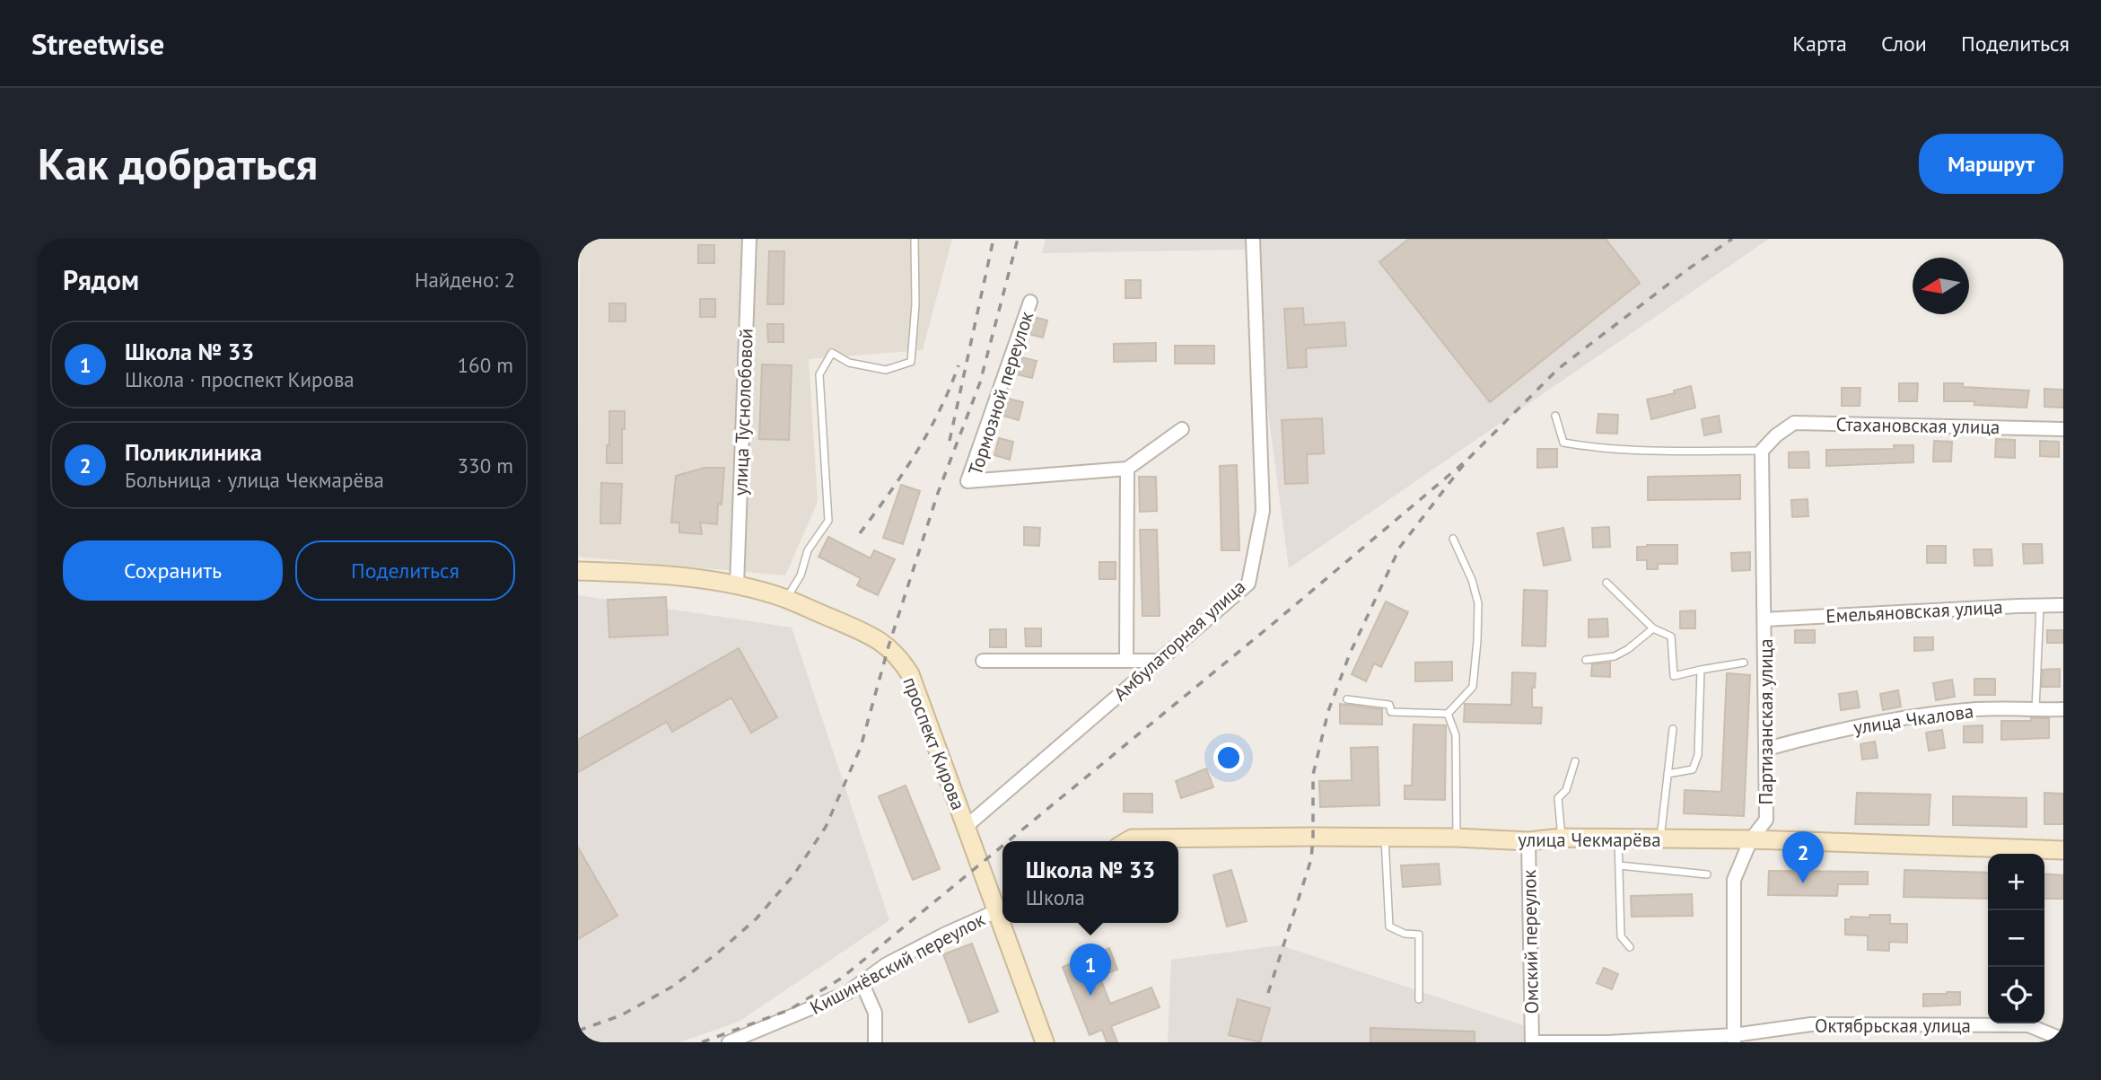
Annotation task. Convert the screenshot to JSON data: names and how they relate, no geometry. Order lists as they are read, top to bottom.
{
  "streets": {
    "street": [
      "Тормозной переулок",
      "улица Туснолобовой",
      "Стахановская улица",
      "Емельяновская улица",
      "Амбулаторная улица",
      "улица Чкалова",
      "Партизанская улица",
      "проспект Кирова",
      "улица Чекмарёва",
      "Омский переулок",
      "Кишинёвский переулок",
      "Октябрьская улица"
    ]
  },
  "crossings": [
    ["улица Туснолобовой", "проспект Кирова"],
    ["Стахановская улица", "Партизанская улица"],
    ["Емельяновская улица", "Партизанская улица"],
    ["Амбулаторная улица", "проспект Кирова"],
    ["улица Чкалова", "Партизанская улица"],
    ["Партизанская улица", "улица Чекмарёва"],
    ["Партизанская улица", "Октябрьская улица"],
    ["проспект Кирова", "Кишинёвский переулок"],
    ["улица Чекмарёва", "Омский переулок"],
    ["Омский переулок", "Октябрьская улица"]
  ],
  "north": "left",
  "page": {
    "header": "Streetwise",
    "nav": ["Карта", "Слои", "Поделиться"],
    "buttons": [
      "Маршрут",
      ["Сохранить", "Поделиться"]
    ],
    "title": "Как добраться",
    "heading": ["Рядом", "Найдено: 2"],
    "list": [
      {
        "mark": "1",
        "name": "Школа № 33",
        "note": "Школа · проспект Кирова",
        "value": "160 m"
      },
      {
        "mark": "2",
        "name": "Поликлиника",
        "note": "Больница · улица Чекмарёва",
        "value": "330 m"
      }
    ],
    "pins": ["2", "1"],
    "popup": ["Школа № 33", "Школа"],
    "map_buttons": ["+", "−"]
  }
}
